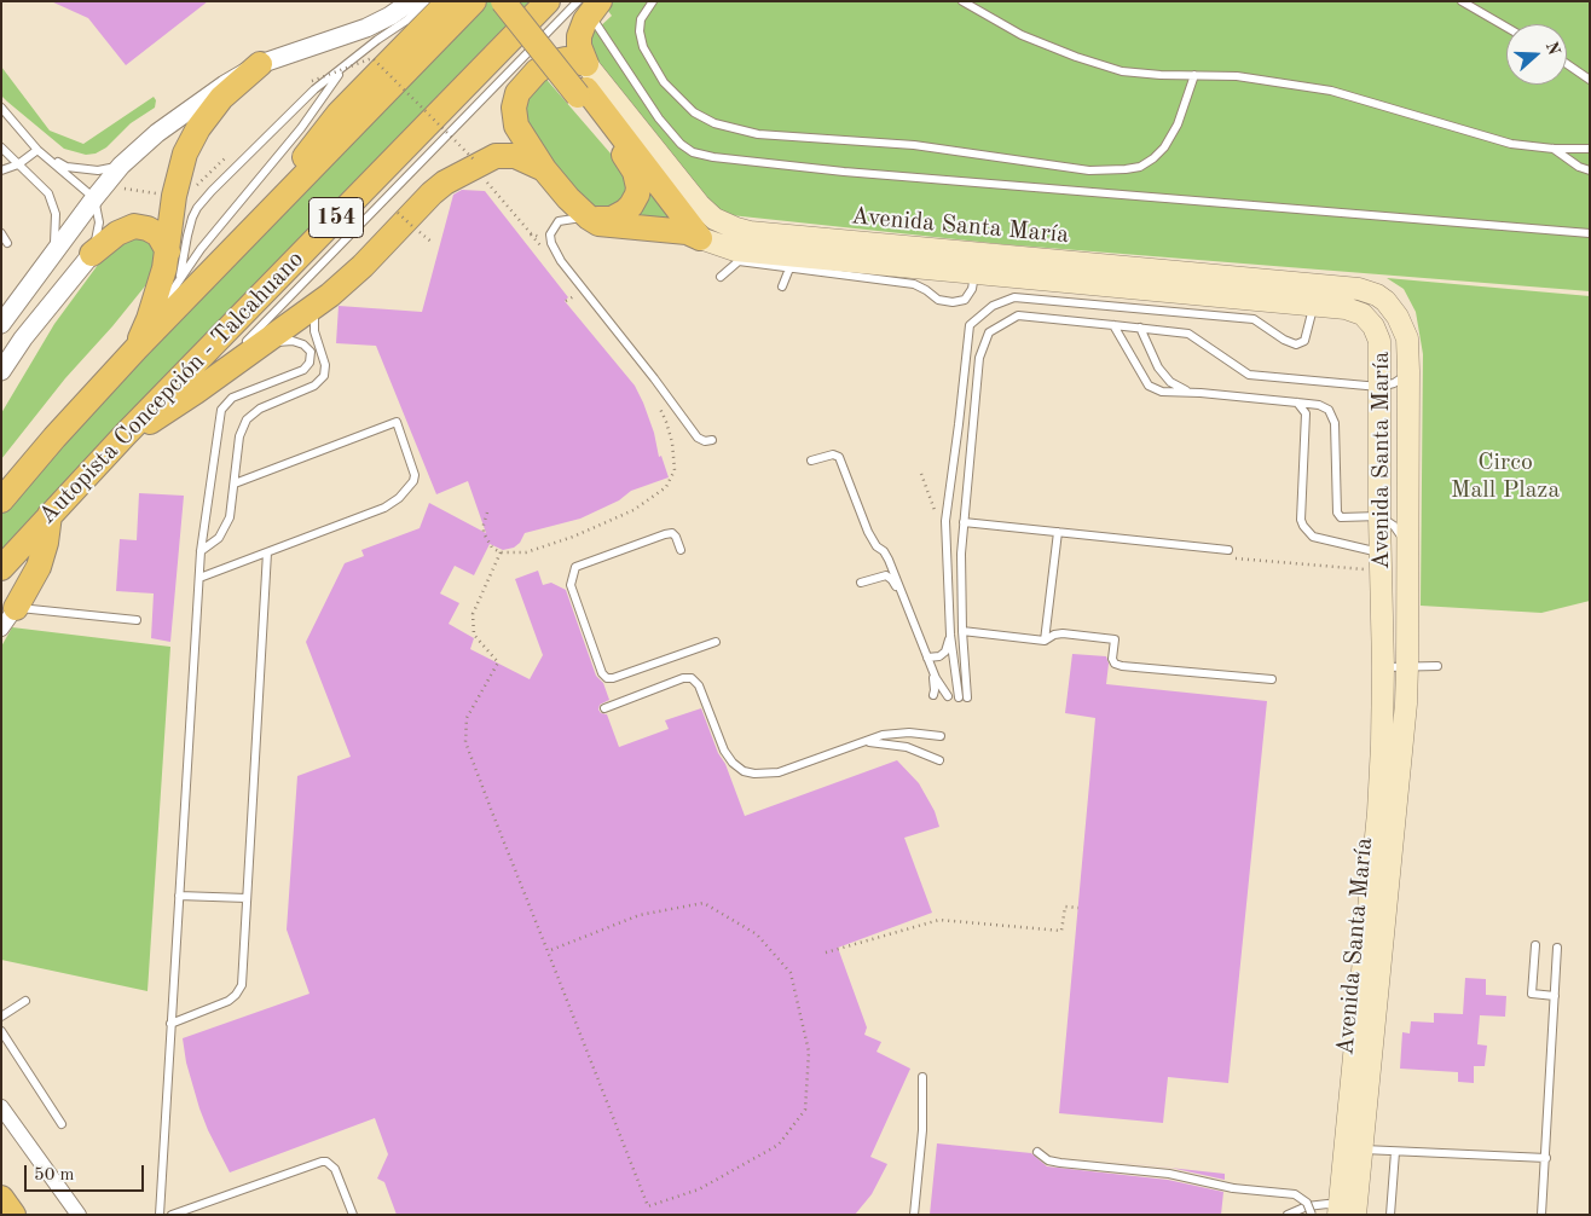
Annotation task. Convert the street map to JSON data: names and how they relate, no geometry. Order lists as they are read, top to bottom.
{
  "streets": {
    "main road": ["154", "Avenida Santa María", "Autopista Concepción - Talcahuano"]
  },
  "parks": ["Circo Mall Plaza"],
  "scale_bar": "50 m",
  "north": "right"
}
